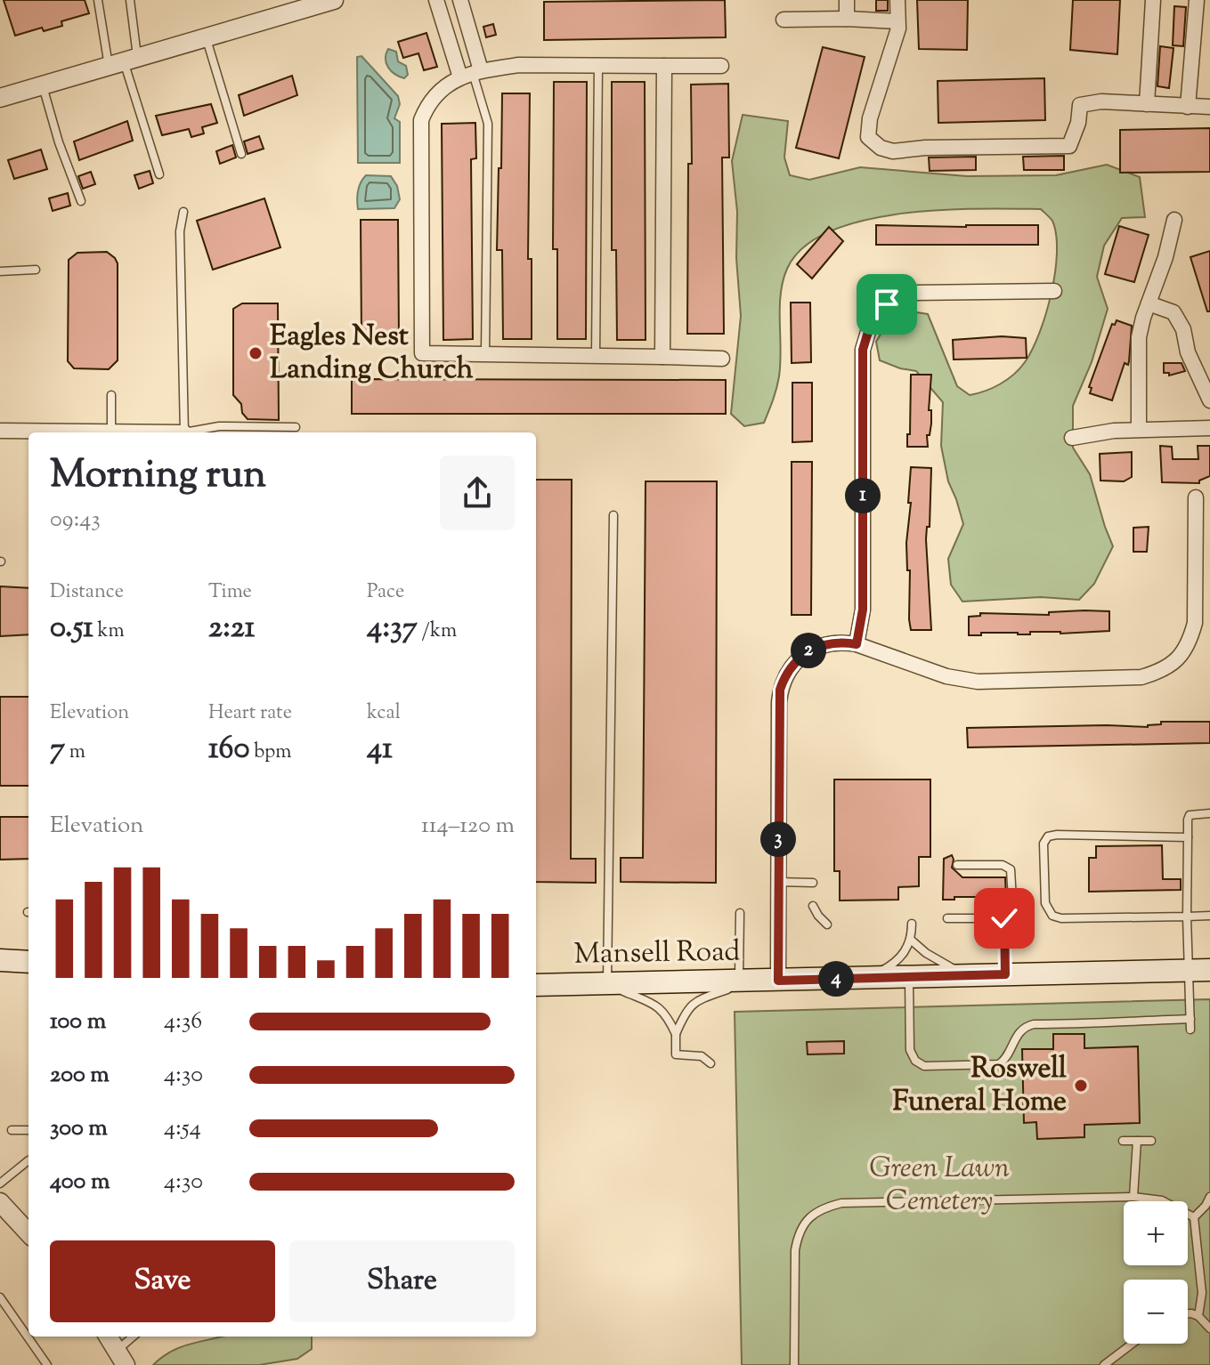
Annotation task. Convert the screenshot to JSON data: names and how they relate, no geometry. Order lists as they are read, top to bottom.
{
  "streets": {
    "main road": ["Mansell Road"]
  },
  "parks": ["Green Lawn Cemetery"],
  "places": ["Eagles Nest Landing Church", "Roswell Funeral Home"],
  "page": {
    "heading": ["Morning run", "09:43"],
    "pins": [
      "1",
      "2",
      "3",
      "4"
    ],
    "stats": [
      ["Distance", "0.51 km"],
      ["Time", "2:21"],
      ["Pace", "4:37 /km"],
      ["Elevation", "7 m"],
      ["Heart rate", "160 bpm"],
      ["kcal", "41"]
    ],
    "chart": ["Elevation", "114–120 m"],
    "list": [
      {
        "name": "100 m",
        "note": "4:36"
      },
      {
        "name": "200 m",
        "note": "4:30"
      },
      {
        "name": "300 m",
        "note": "4:54"
      },
      {
        "name": "400 m",
        "note": "4:30"
      }
    ],
    "map_buttons": ["+", "−"],
    "buttons": ["Save", "Share"]
  }
}
